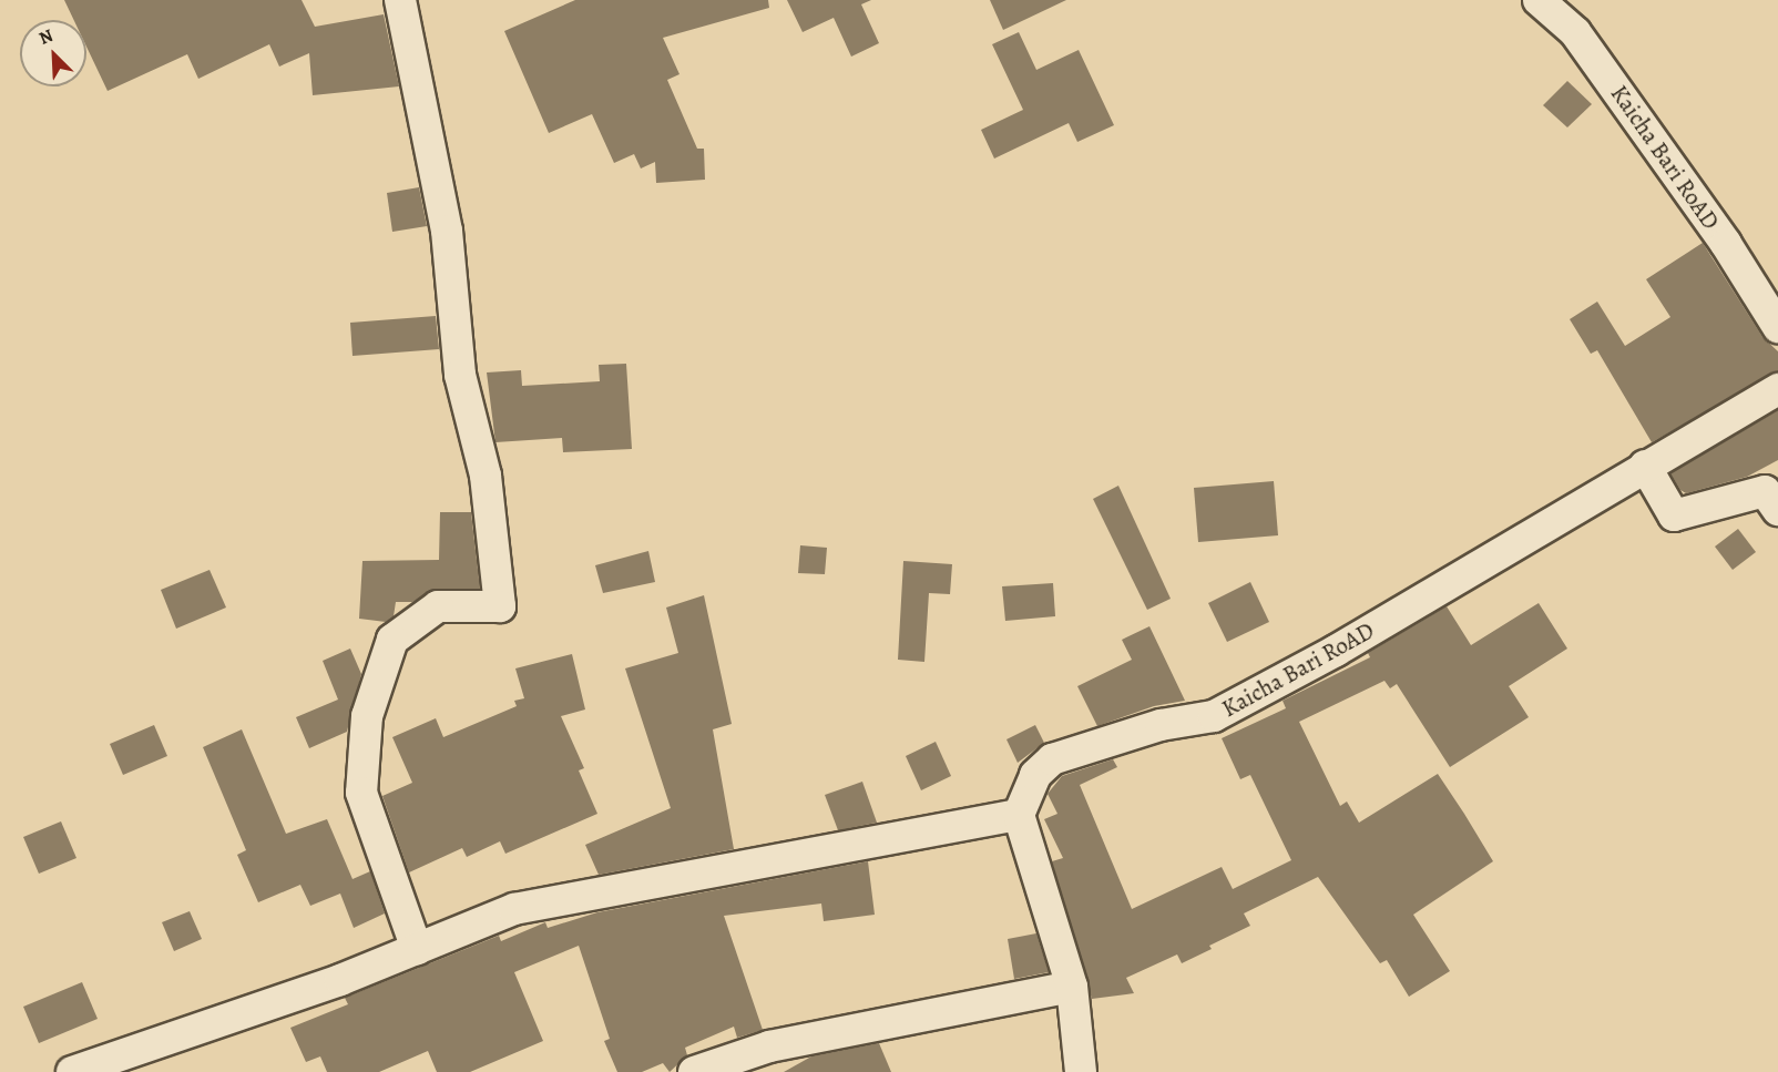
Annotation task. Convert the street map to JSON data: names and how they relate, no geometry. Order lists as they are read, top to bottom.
{
  "streets": {
    "street": ["Kaicha Bari RoAD"]
  },
  "north": "top left"
}
